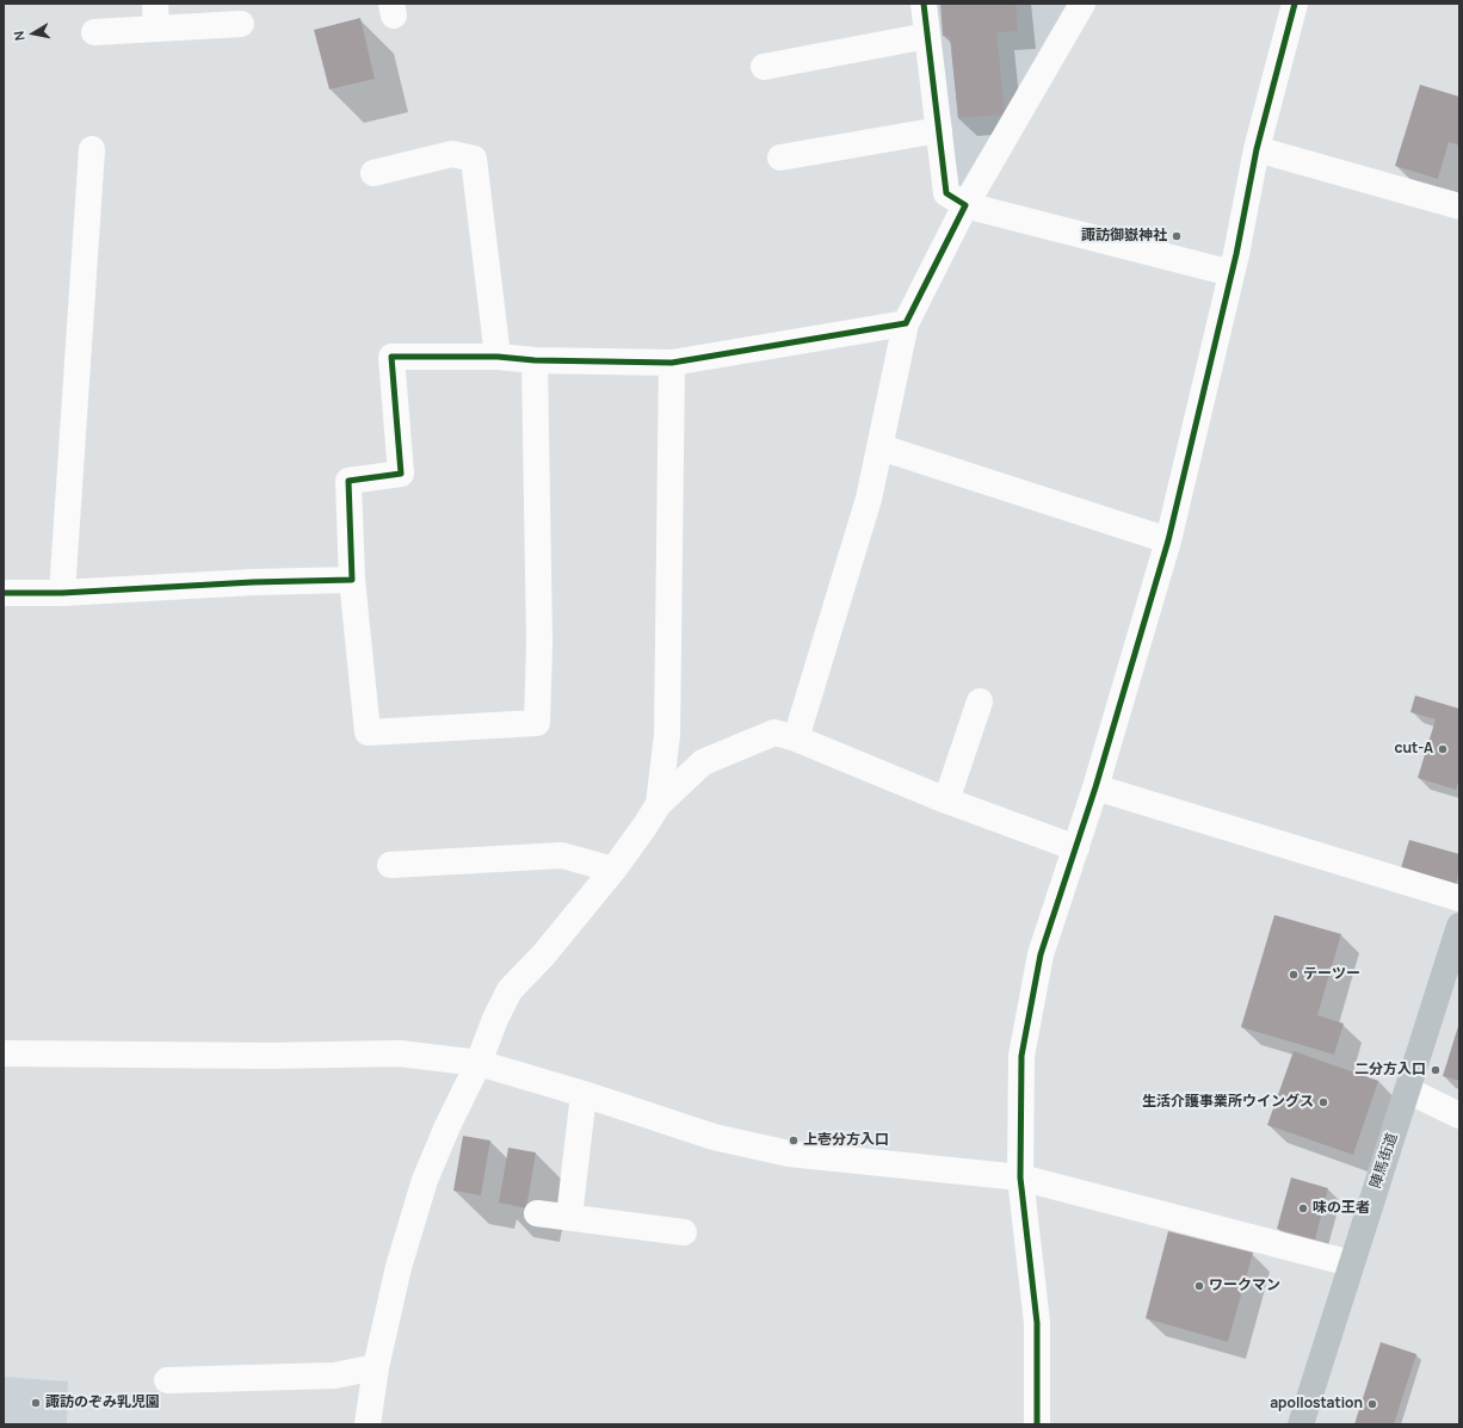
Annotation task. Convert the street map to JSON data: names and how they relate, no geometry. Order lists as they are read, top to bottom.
{
  "streets": {
    "main road": ["陣馬街道"]
  },
  "places": [
    "諏訪御嶽神社",
    "cut-A",
    "テーツー",
    "二分方入口",
    "生活介護事業所ウイングス",
    "上壱分方入口",
    "味の王者",
    "ワークマン",
    "諏訪のぞみ乳児園",
    "apollostation"
  ],
  "north": "left"
}
